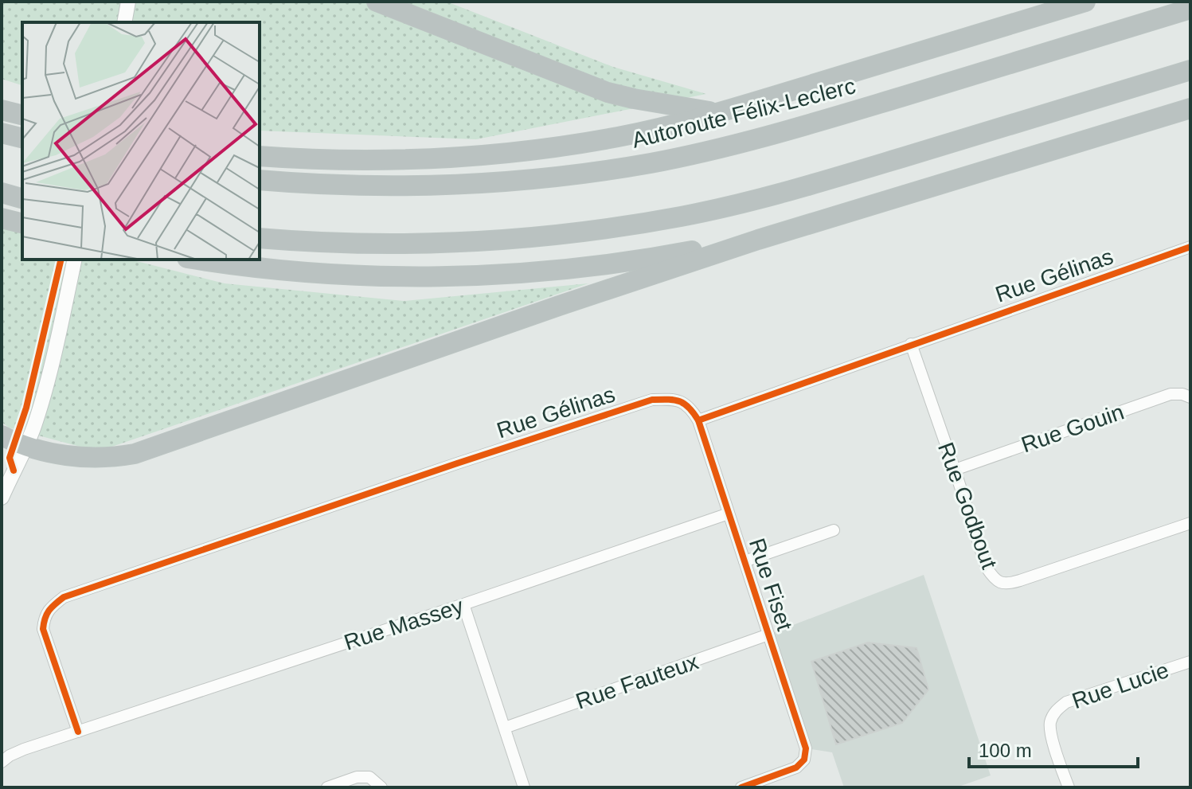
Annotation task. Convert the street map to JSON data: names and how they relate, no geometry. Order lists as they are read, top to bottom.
{
  "streets": {
    "highway": ["Autoroute Félix-Leclerc"],
    "street": [
      "Rue Gélinas",
      "Rue Gouin",
      "Rue Godbout",
      "Rue Fiset",
      "Rue Massey",
      "Rue Fauteux",
      "Rue Lucie"
    ]
  },
  "crossings": [
    ["Rue Gélinas", "Rue Godbout"],
    ["Rue Gélinas", "Rue Fiset"],
    ["Rue Gélinas", "Rue Massey"],
    ["Rue Gouin", "Rue Godbout"],
    ["Rue Fiset", "Rue Massey"],
    ["Rue Fiset", "Rue Fauteux"]
  ],
  "scale_bar": "100 m"
}
